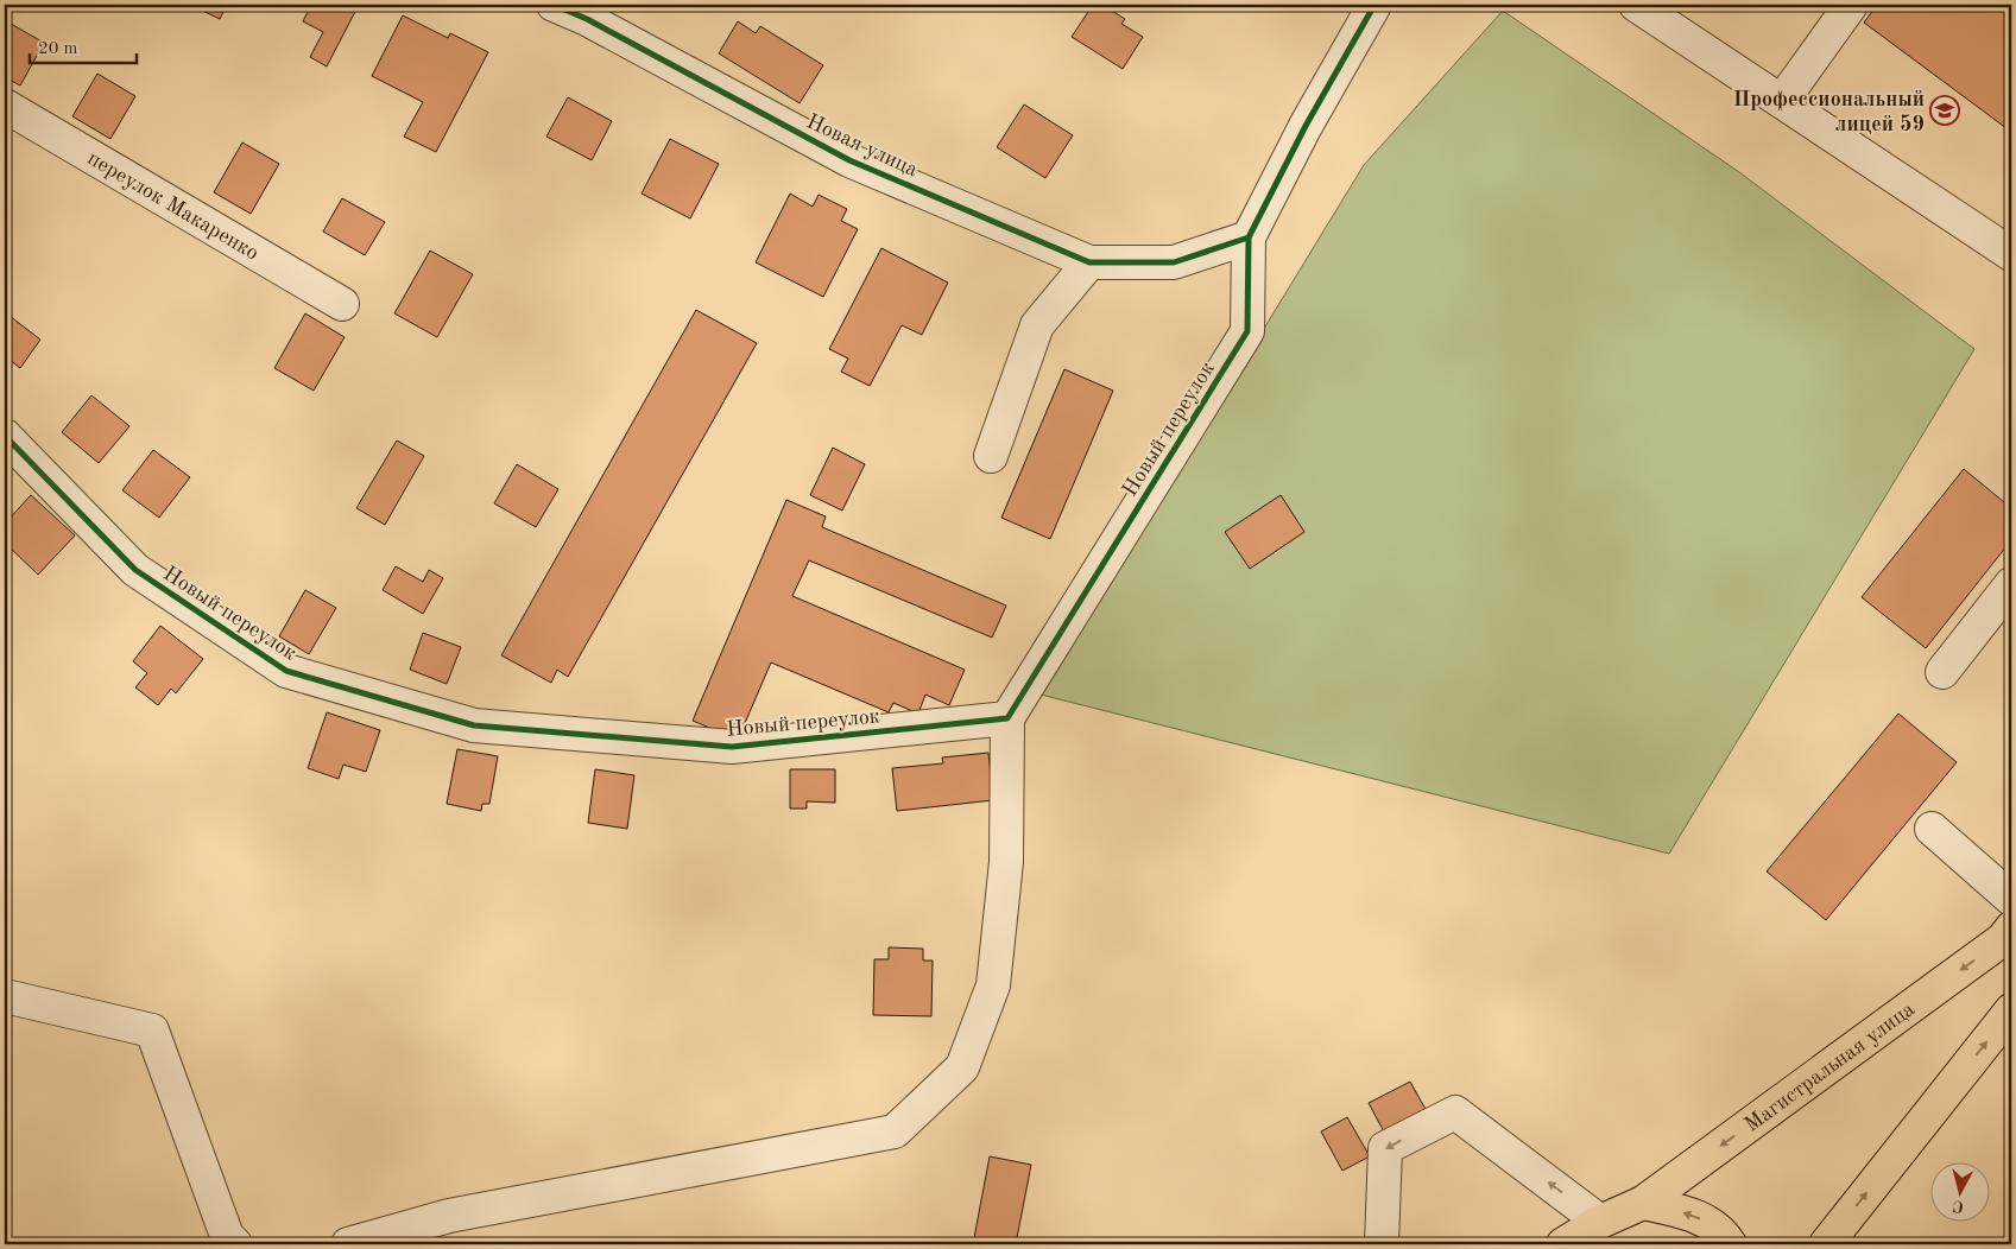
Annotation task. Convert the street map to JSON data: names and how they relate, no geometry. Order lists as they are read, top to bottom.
{
  "streets": {
    "main road": ["Магистральная улица"],
    "street": ["Новая улица", "переулок Макаренко", "Новый переулок"]
  },
  "crossings": [
    ["Новая улица", "Новый переулок"]
  ],
  "places": {
    "school or university": ["Профессиональный лицей 59"]
  },
  "scale_bar": "20 m",
  "north": "bottom"
}
